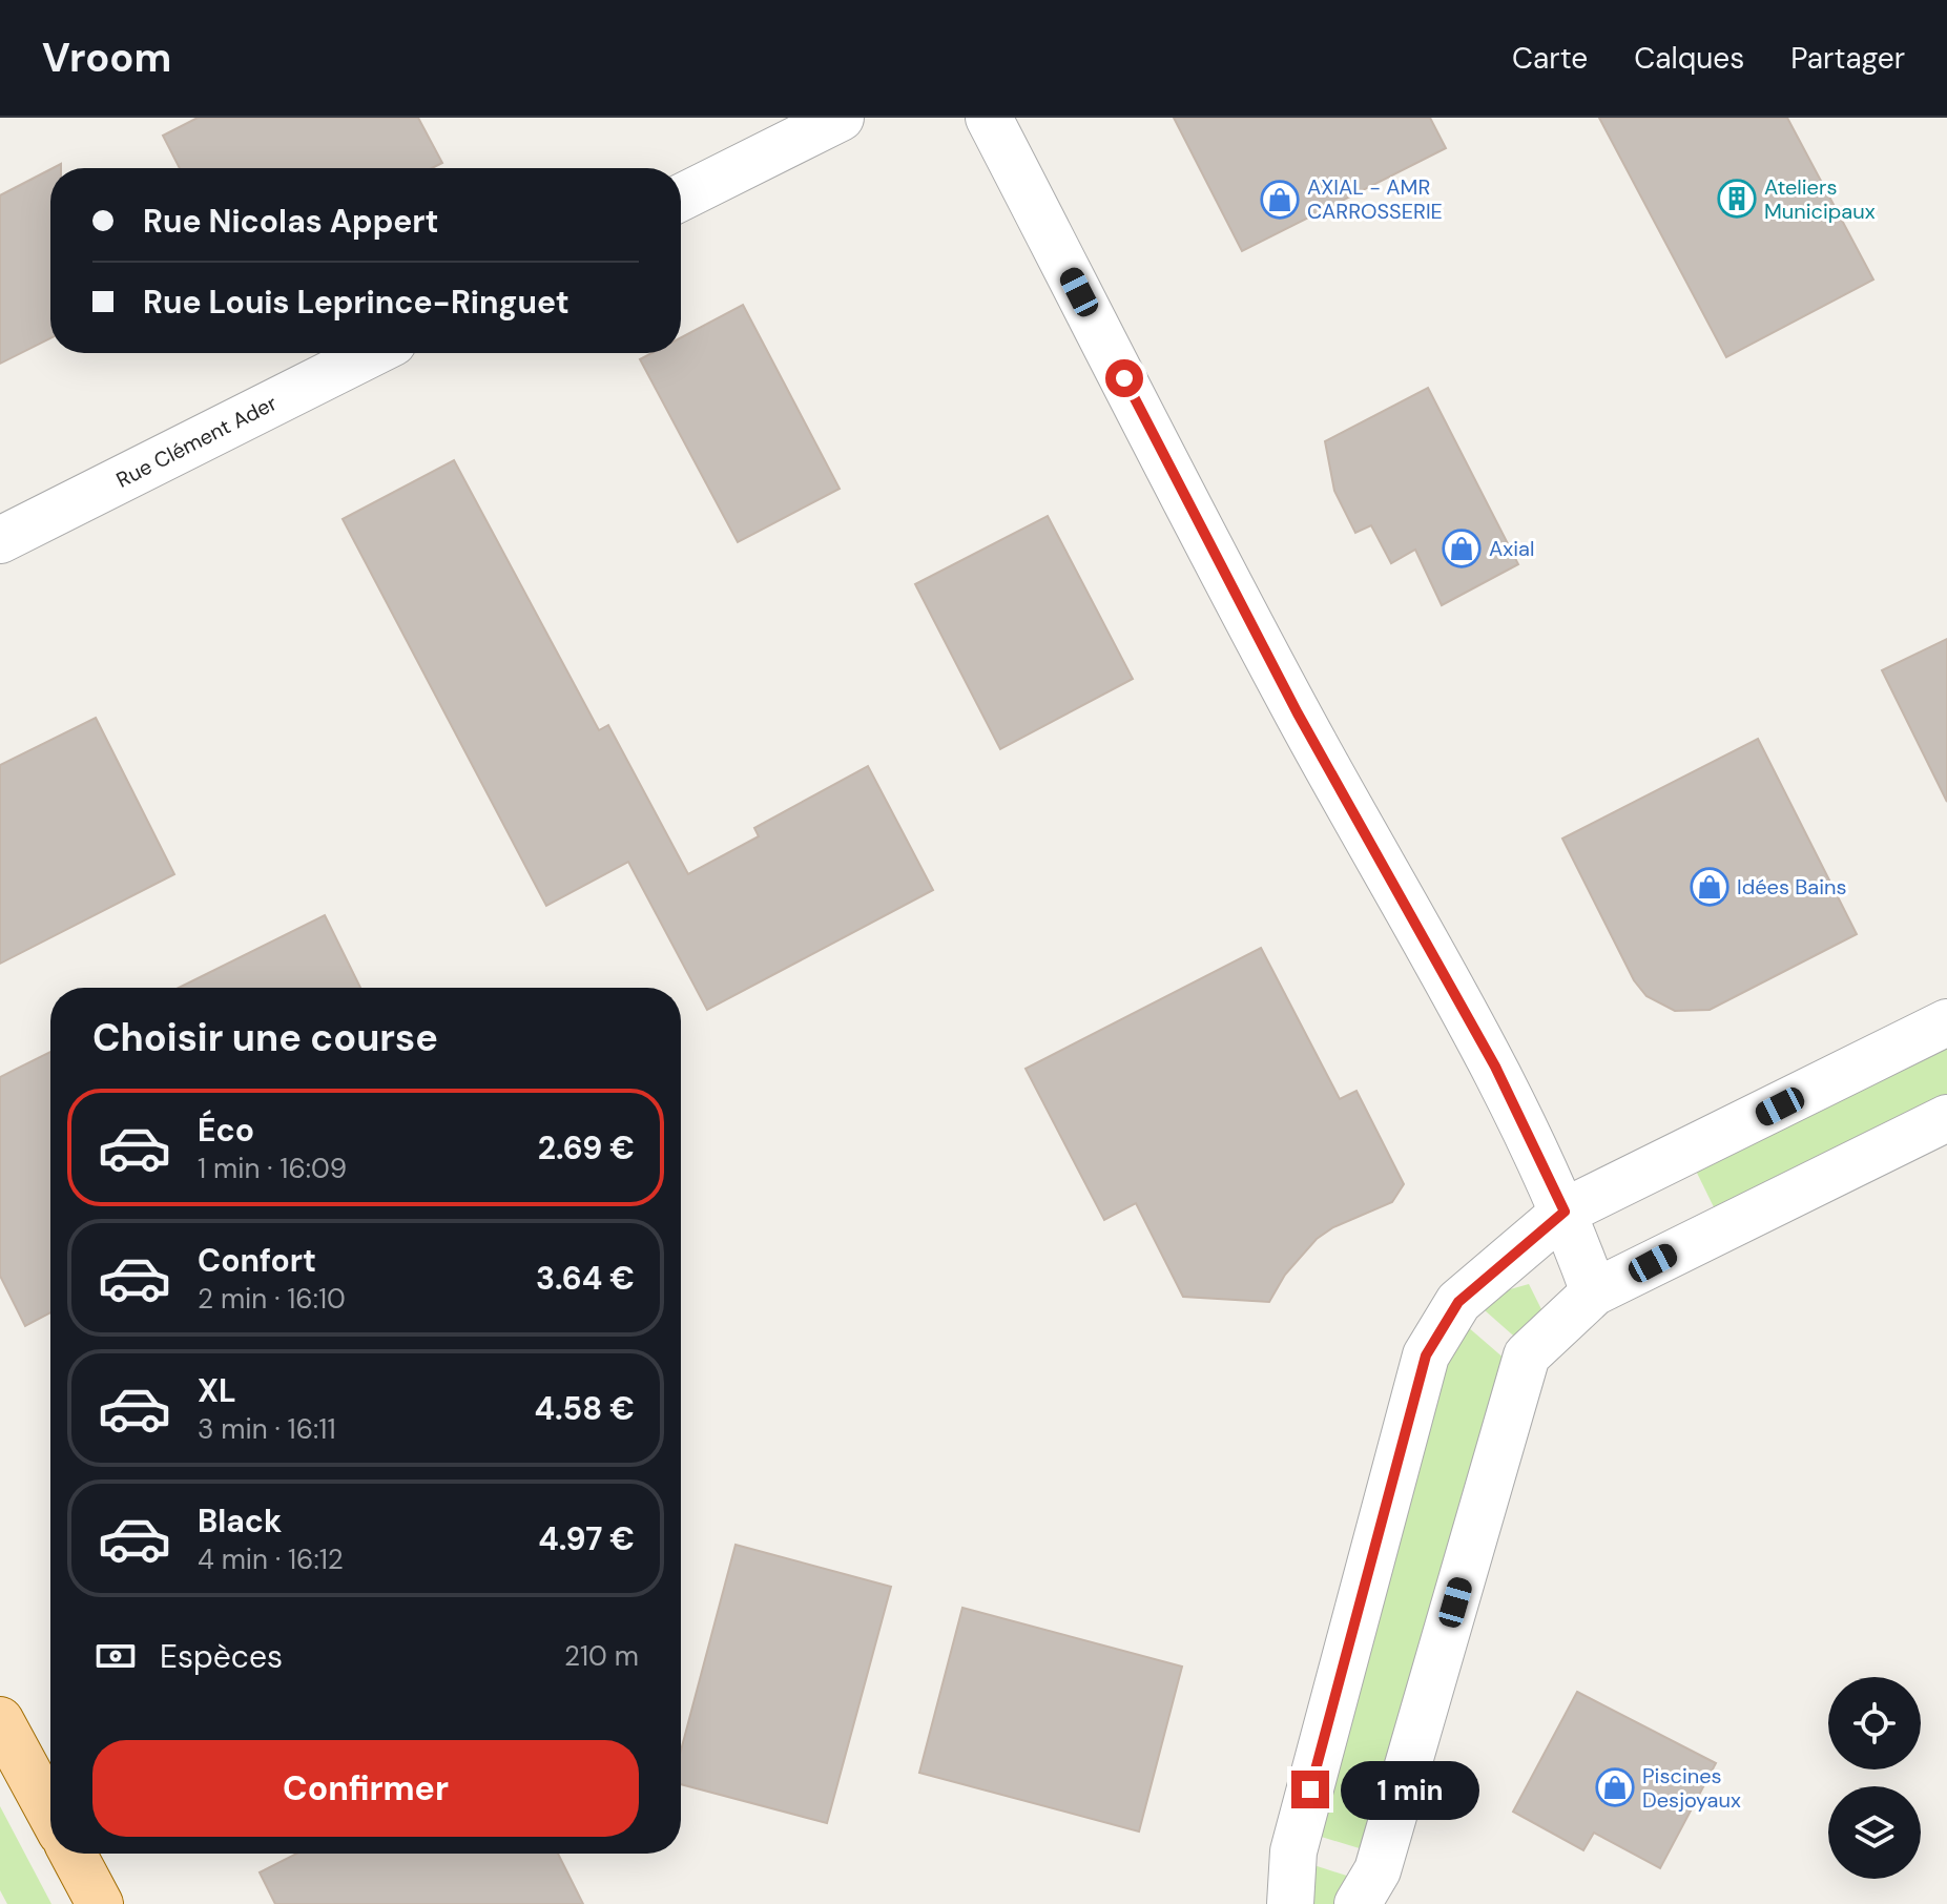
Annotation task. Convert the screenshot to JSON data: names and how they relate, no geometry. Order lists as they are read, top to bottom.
{
  "streets": {
    "street": ["Rue Clément Ader"]
  },
  "places": {
    "building": ["Ateliers Municipaux"],
    "shop": [
      "AXIAL - AMR CARROSSERIE",
      "Axial",
      "Idées Bains",
      "Piscines Desjoyaux"
    ]
  },
  "page": {
    "header": "Vroom",
    "nav": ["Carte", "Calques", "Partager"],
    "banner": ["Rue Nicolas Appert", "Rue Louis Leprince-Ringuet"],
    "heading": "Choisir une course",
    "list": [
      {
        "name": "Éco",
        "note": "1 min · 16:09",
        "value": "2.69 €"
      },
      {
        "name": "Confort",
        "note": "2 min · 16:10",
        "value": "3.64 €"
      },
      {
        "name": "XL",
        "note": "3 min · 16:11",
        "value": "4.58 €"
      },
      {
        "name": "Black",
        "note": "4 min · 16:12",
        "value": "4.97 €"
      }
    ],
    "pay": ["Espèces", "210 m"],
    "buttons": "Confirmer",
    "bubble": "1 min"
  }
}
